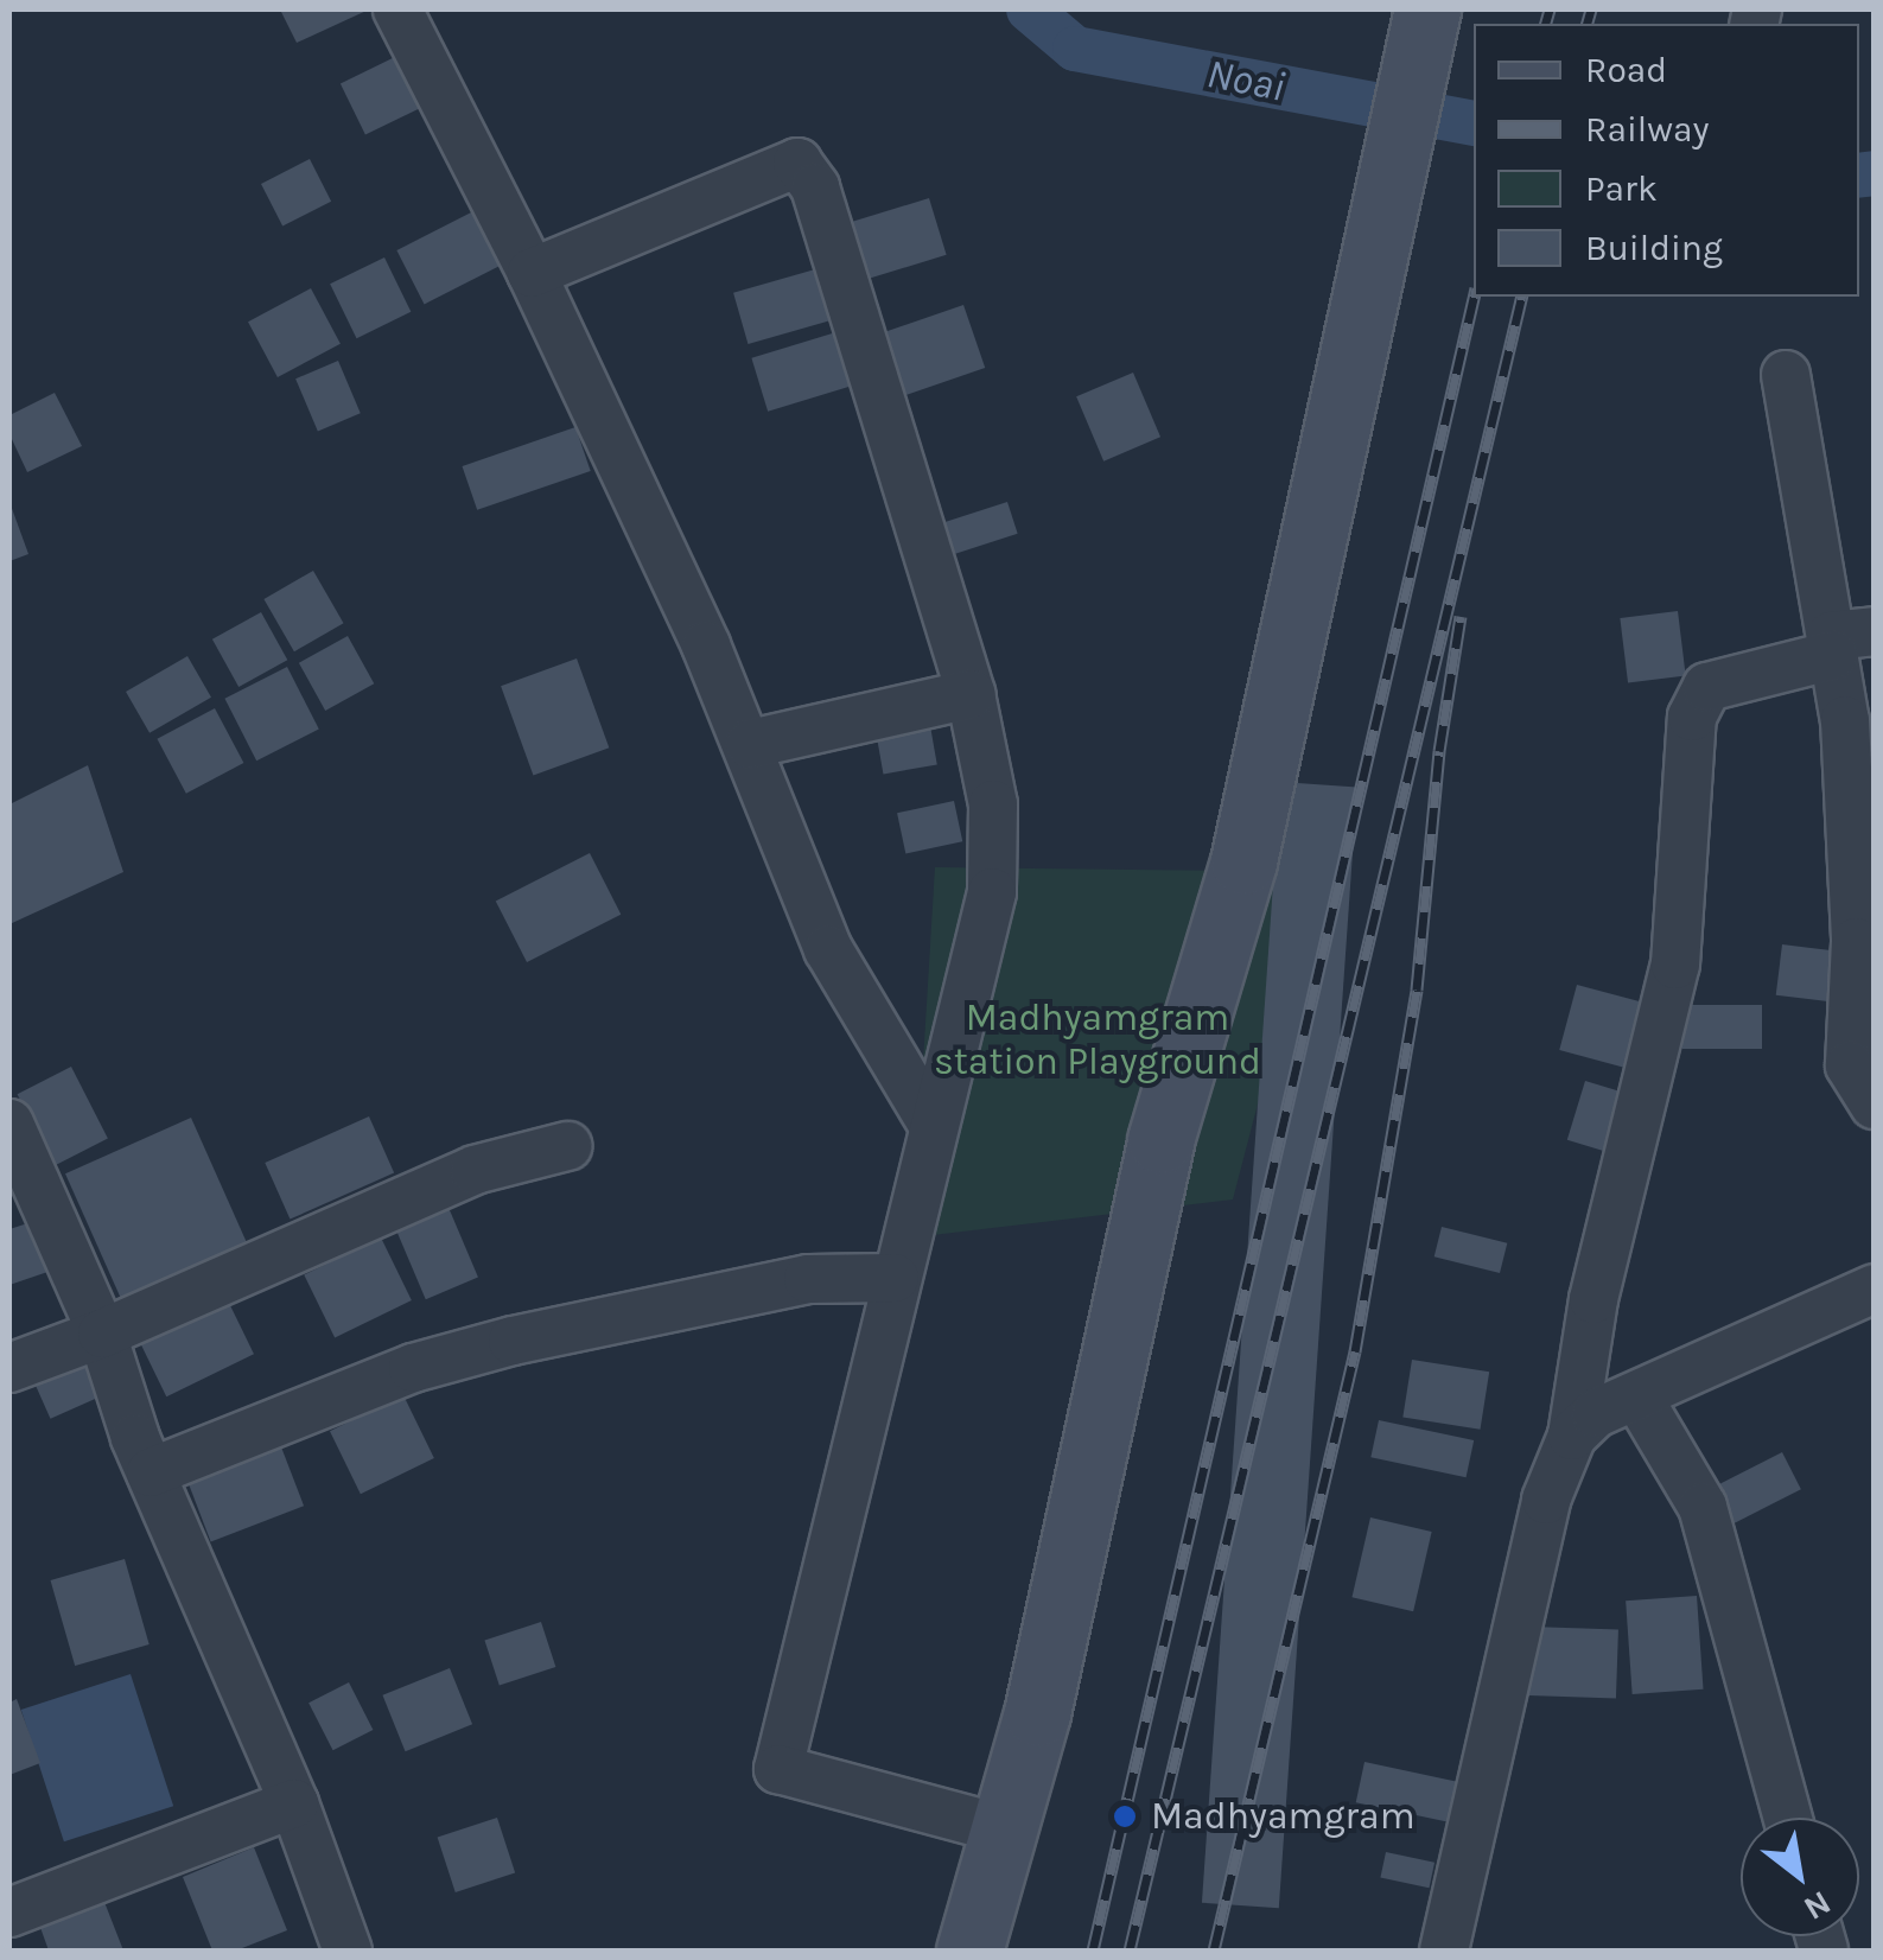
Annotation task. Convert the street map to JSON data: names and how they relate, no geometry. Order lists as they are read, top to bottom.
{
  "water": ["Noai"],
  "parks": ["Madhyamgram station Playground"],
  "places": ["Madhyamgram"],
  "legend": [
    "Road",
    "Railway",
    "Park",
    "Building"
  ],
  "north": "bottom right"
}
